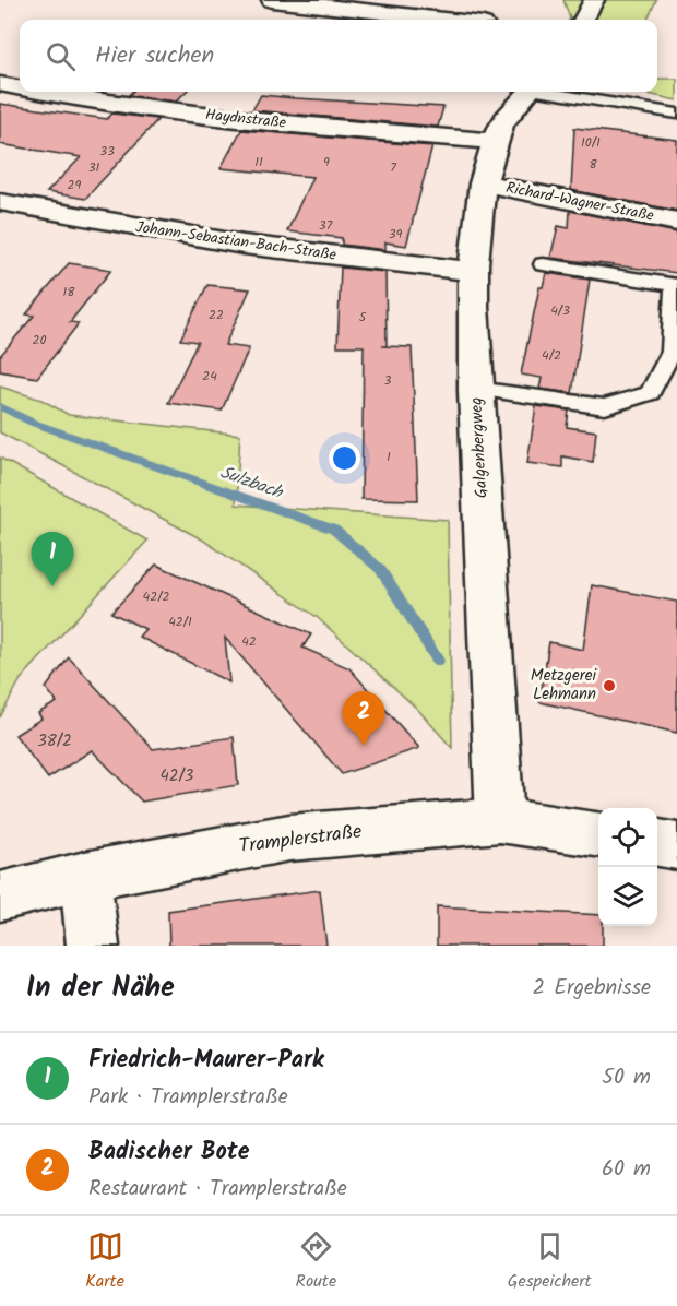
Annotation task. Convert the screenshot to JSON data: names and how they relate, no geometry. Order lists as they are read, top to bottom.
{
  "streets": {
    "street": [
      "Haydnstraße",
      "Richard-Wagner-Straße",
      "Johann-Sebastian-Bach-Straße",
      "Galgenbergweg",
      "Tramplerstraße"
    ]
  },
  "crossings": [
    ["Haydnstraße", "Galgenbergweg"],
    ["Richard-Wagner-Straße", "Galgenbergweg"],
    ["Johann-Sebastian-Bach-Straße", "Galgenbergweg"],
    ["Galgenbergweg", "Tramplerstraße"]
  ],
  "water": ["Sulzbach"],
  "places": ["Metzgerei Lehmann"],
  "house_numbers": [
    "10/1",
    "33",
    "11",
    "9",
    "8",
    "31",
    "7",
    "29",
    "37",
    "39",
    "18",
    "4/3",
    "22",
    "5",
    "20",
    "4/2",
    "24",
    "3",
    "1",
    "42/2",
    "42/1",
    "42",
    "38/2",
    "42/3"
  ],
  "page": {
    "search": "Hier suchen",
    "pins": ["1", "2"],
    "heading": ["In der Nähe", "2 Ergebnisse"],
    "list": [
      {
        "mark": "1",
        "name": "Friedrich-Maurer-Park",
        "note": "Park · Tramplerstraße",
        "value": "50 m"
      },
      {
        "mark": "2",
        "name": "Badischer Bote",
        "note": "Restaurant · Tramplerstraße",
        "value": "60 m"
      }
    ],
    "nav": ["Karte", "Route", "Gespeichert"]
  }
}
